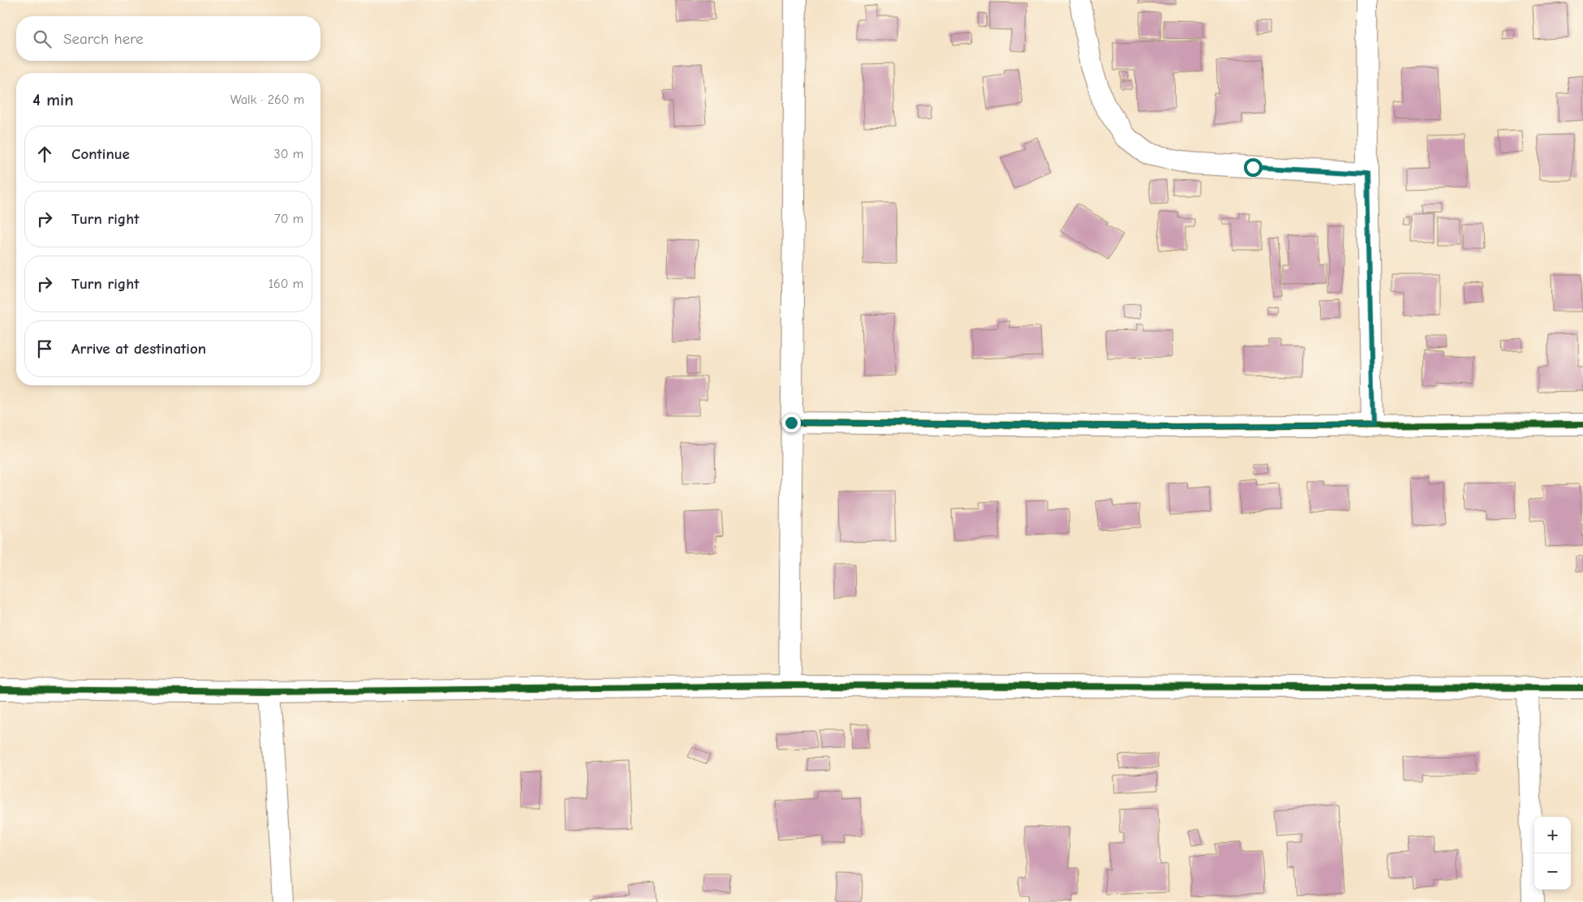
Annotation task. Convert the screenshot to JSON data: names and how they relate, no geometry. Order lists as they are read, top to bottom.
{
  "page": {
    "search": "Search here",
    "heading": ["4 min", "Walk · 260 m"],
    "list": [
      ["Continue", "30 m"],
      ["Turn right", "70 m"],
      ["Turn right", "160 m"],
      "Arrive at destination"
    ],
    "map_buttons": ["+", "−"]
  }
}
